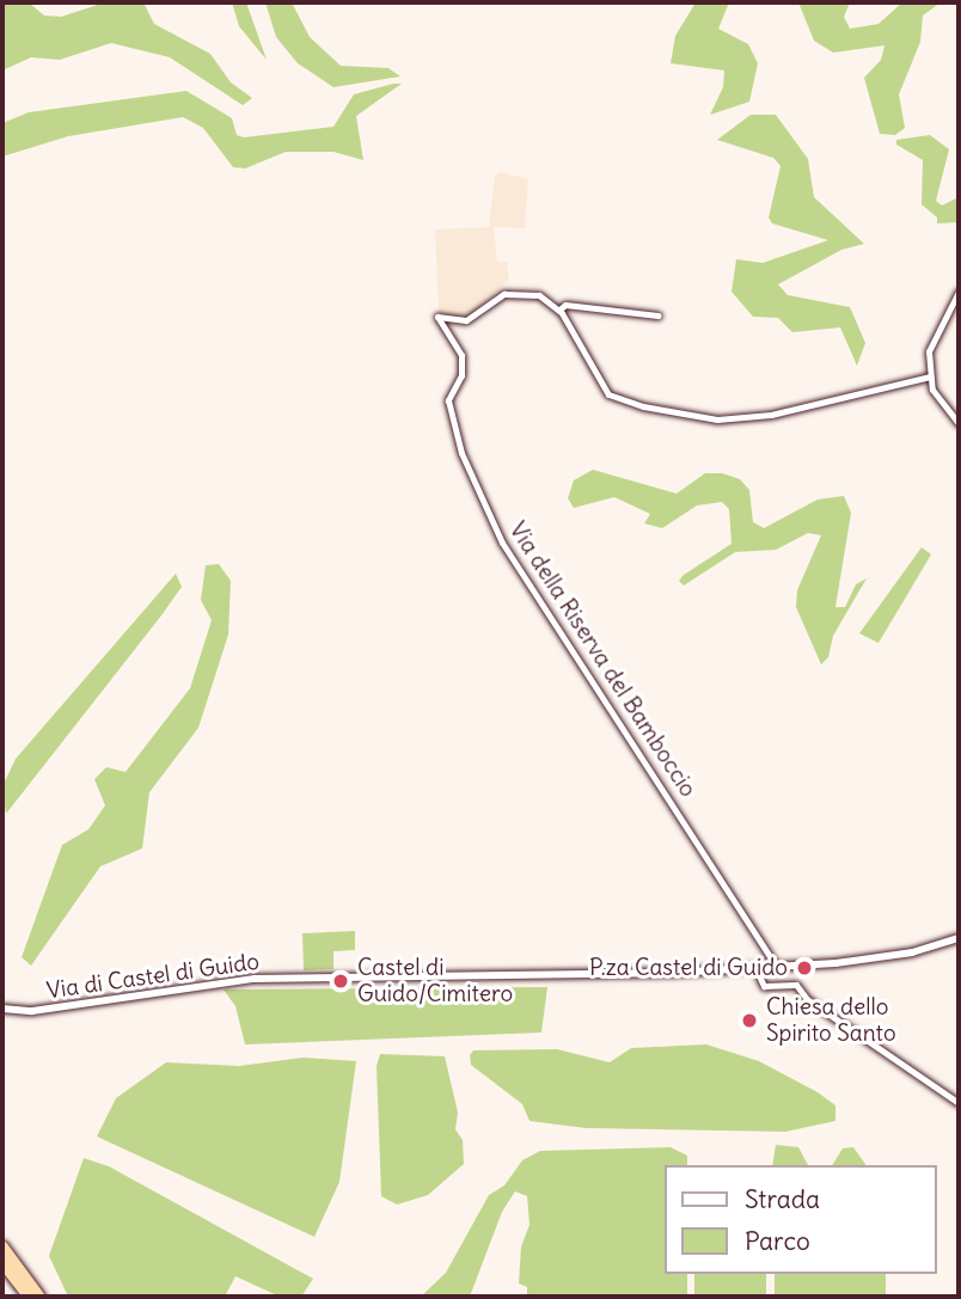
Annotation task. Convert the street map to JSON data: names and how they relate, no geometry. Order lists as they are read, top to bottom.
{
  "streets": {
    "street": ["Via della Riserva del Bamboccio", "Via di Castel di Guido"]
  },
  "crossings": [
    ["Via della Riserva del Bamboccio", "Via di Castel di Guido"]
  ],
  "places": ["P.za Castel di Guido", "Castel di Guido/Cimitero", "Chiesa dello Spirito Santo"],
  "legend": ["Strada", "Parco"]
}
